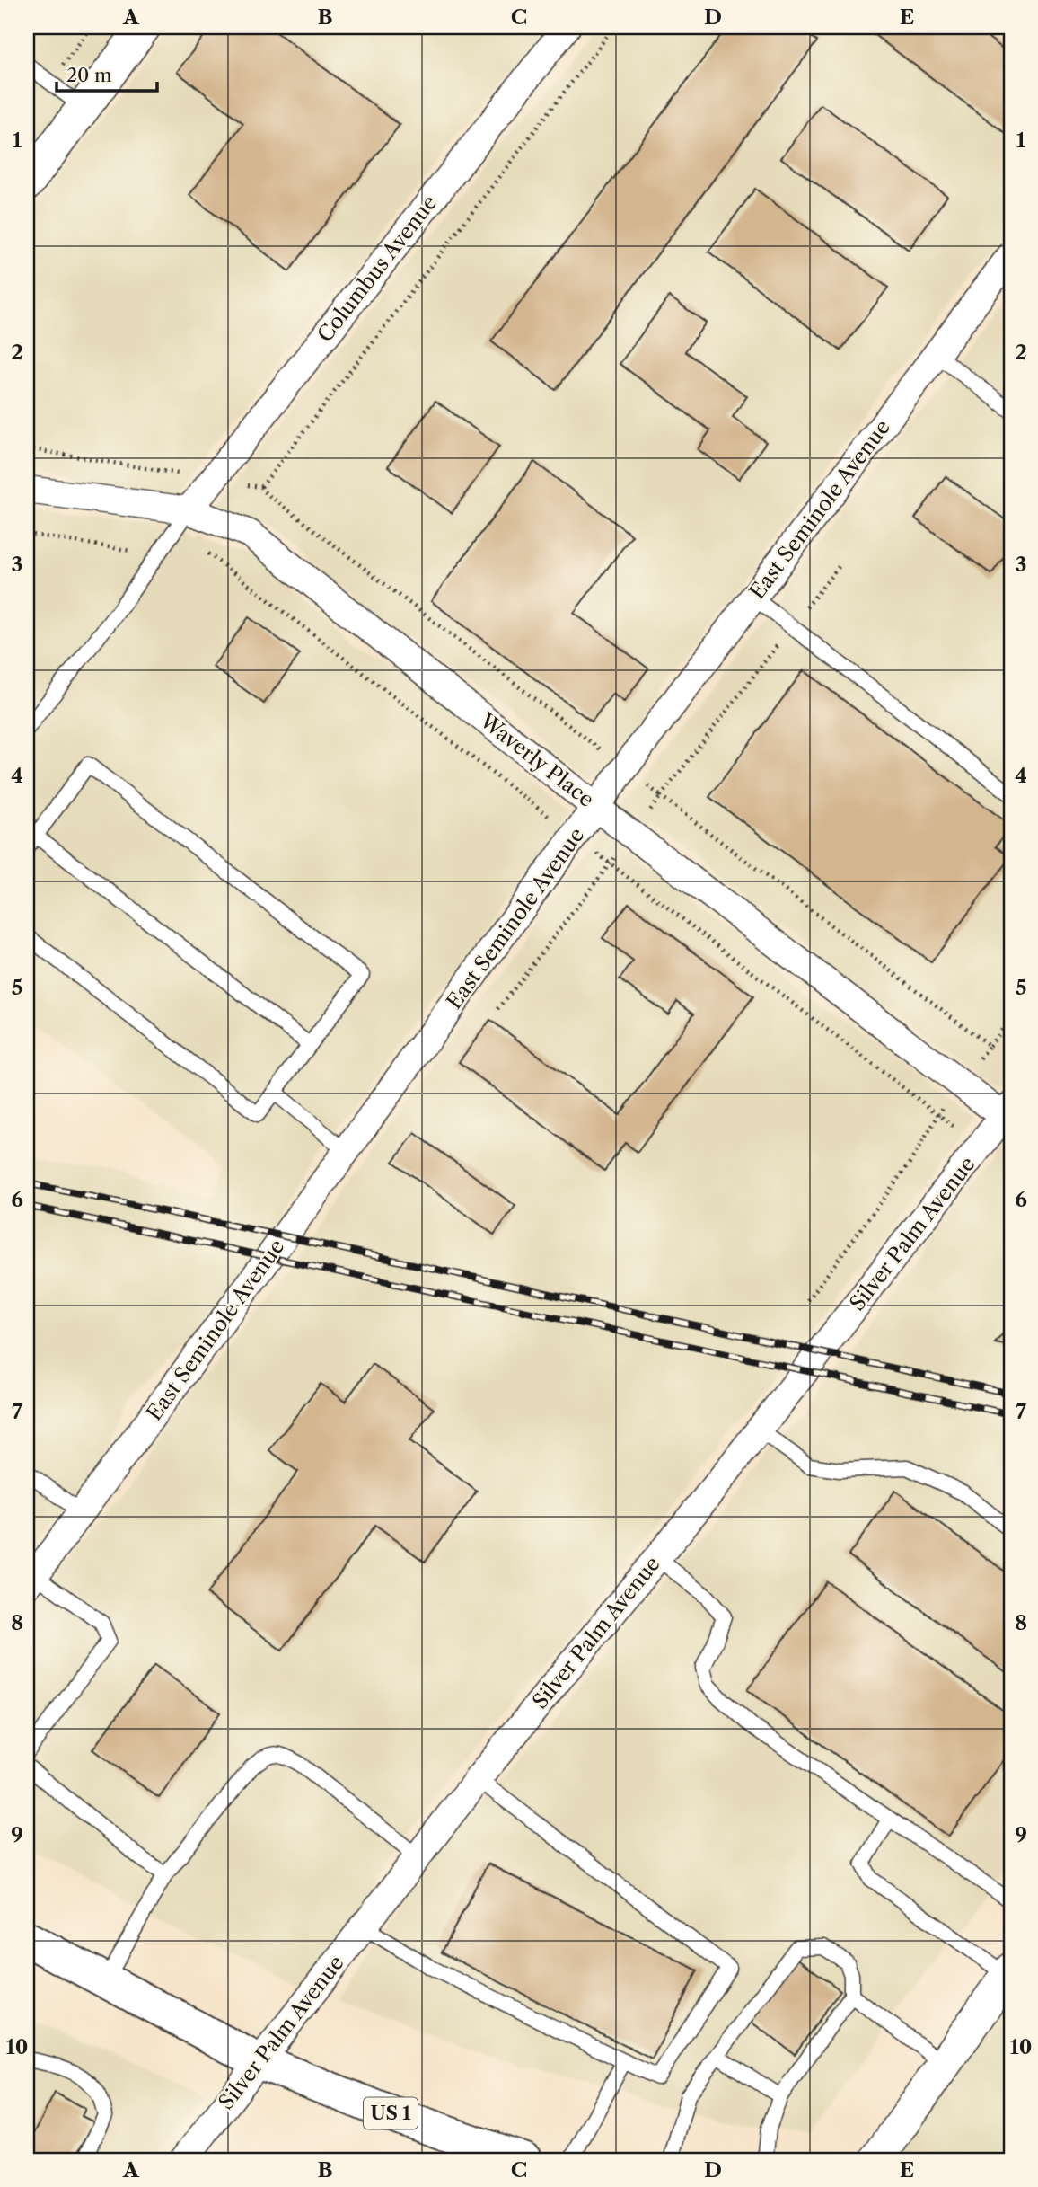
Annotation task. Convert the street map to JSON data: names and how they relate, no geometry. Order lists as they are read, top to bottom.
{
  "streets": {
    "main road": ["US 1"],
    "street": [
      "Columbus Avenue",
      "East Seminole Avenue",
      "Waverly Place",
      "Silver Palm Avenue"
    ]
  },
  "crossings": [
    ["Columbus Avenue", "Waverly Place"],
    ["East Seminole Avenue", "Waverly Place"],
    ["Waverly Place", "Silver Palm Avenue"],
    ["Silver Palm Avenue", "US 1"]
  ],
  "scale_bar": "20 m",
  "grid": {
    "columns": [
      "A",
      "B",
      "C",
      "D",
      "E"
    ],
    "rows": [
      "1",
      "2",
      "3",
      "4",
      "5",
      "6",
      "7",
      "8",
      "9",
      "10"
    ]
  }
}
